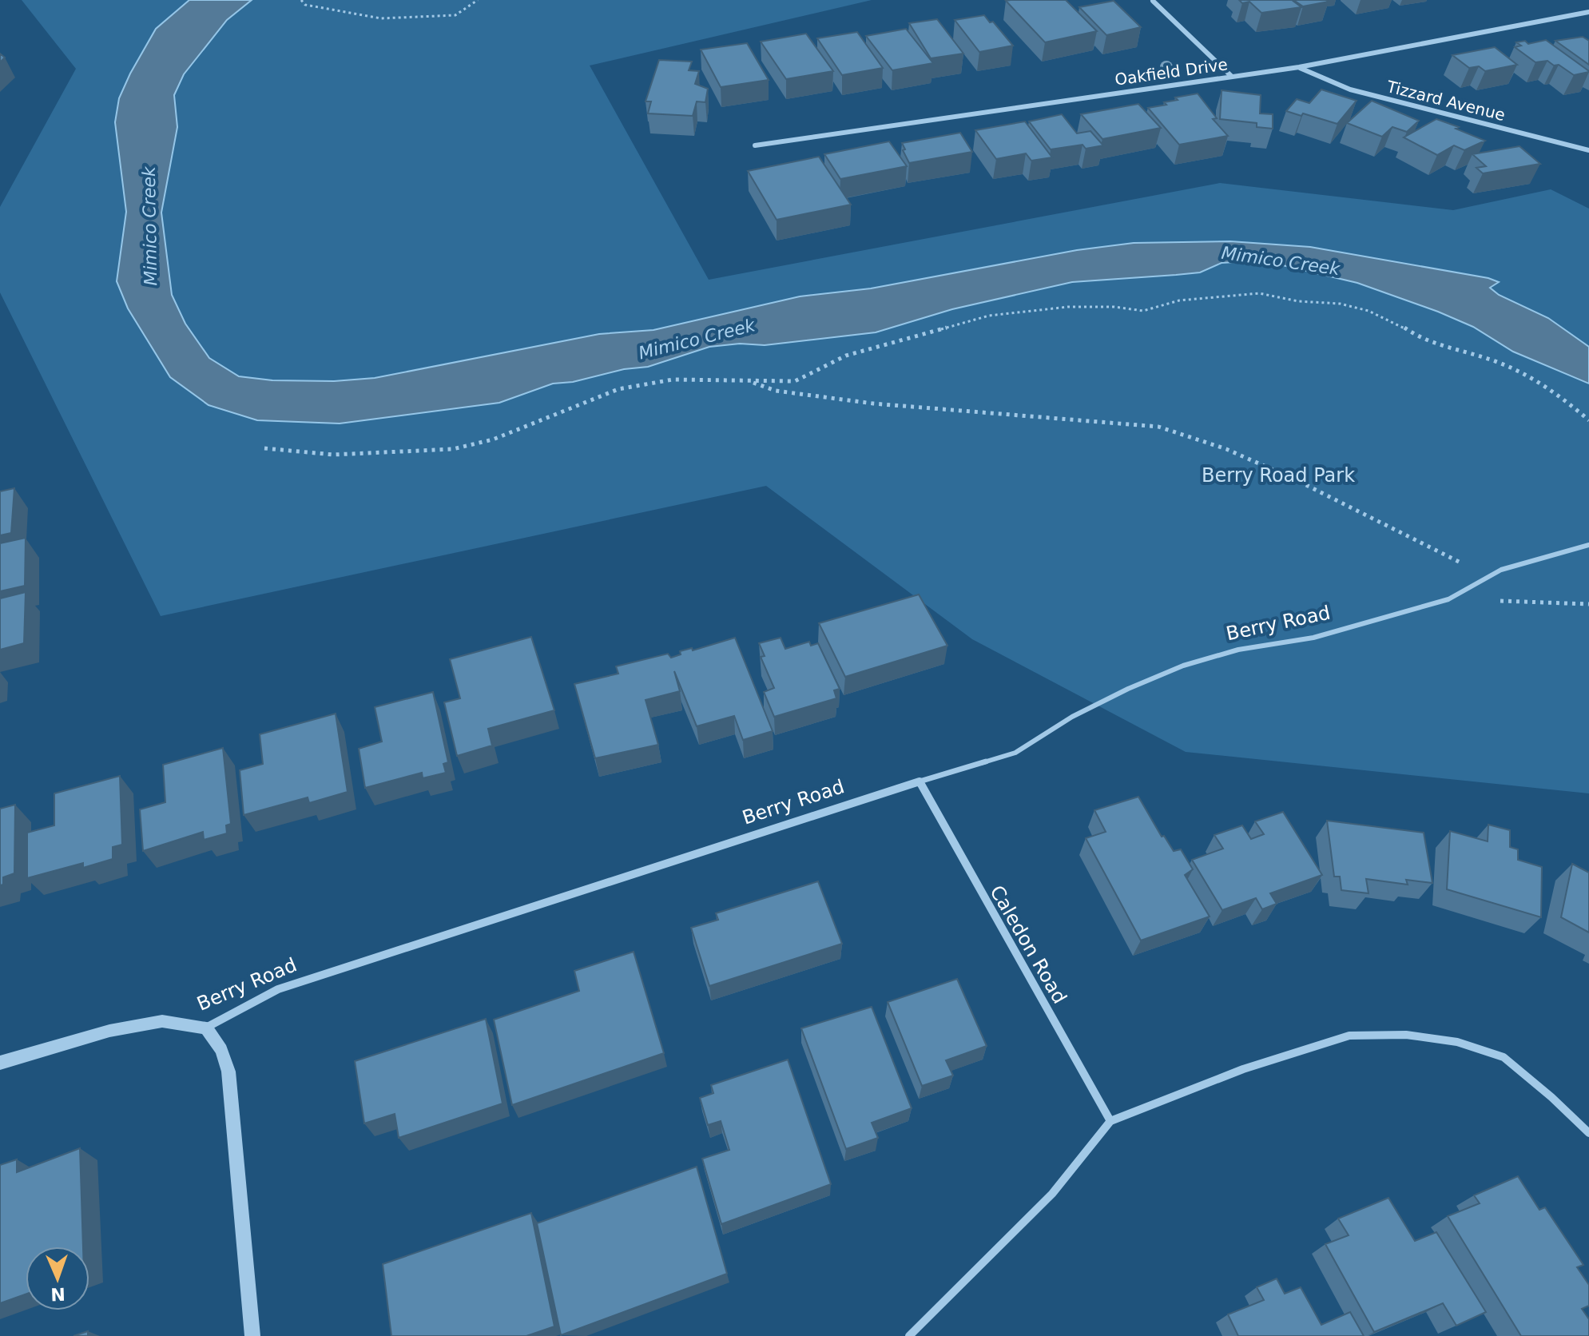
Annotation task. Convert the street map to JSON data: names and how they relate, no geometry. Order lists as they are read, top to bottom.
{
  "streets": {
    "street": [
      "Oakfield Drive",
      "Tizzard Avenue",
      "Berry Road",
      "Caledon Road"
    ]
  },
  "crossings": [
    ["Oakfield Drive", "Tizzard Avenue"],
    ["Berry Road", "Caledon Road"]
  ],
  "water": ["Mimico Creek"],
  "parks": ["Berry Road Park"],
  "north": "bottom"
}
